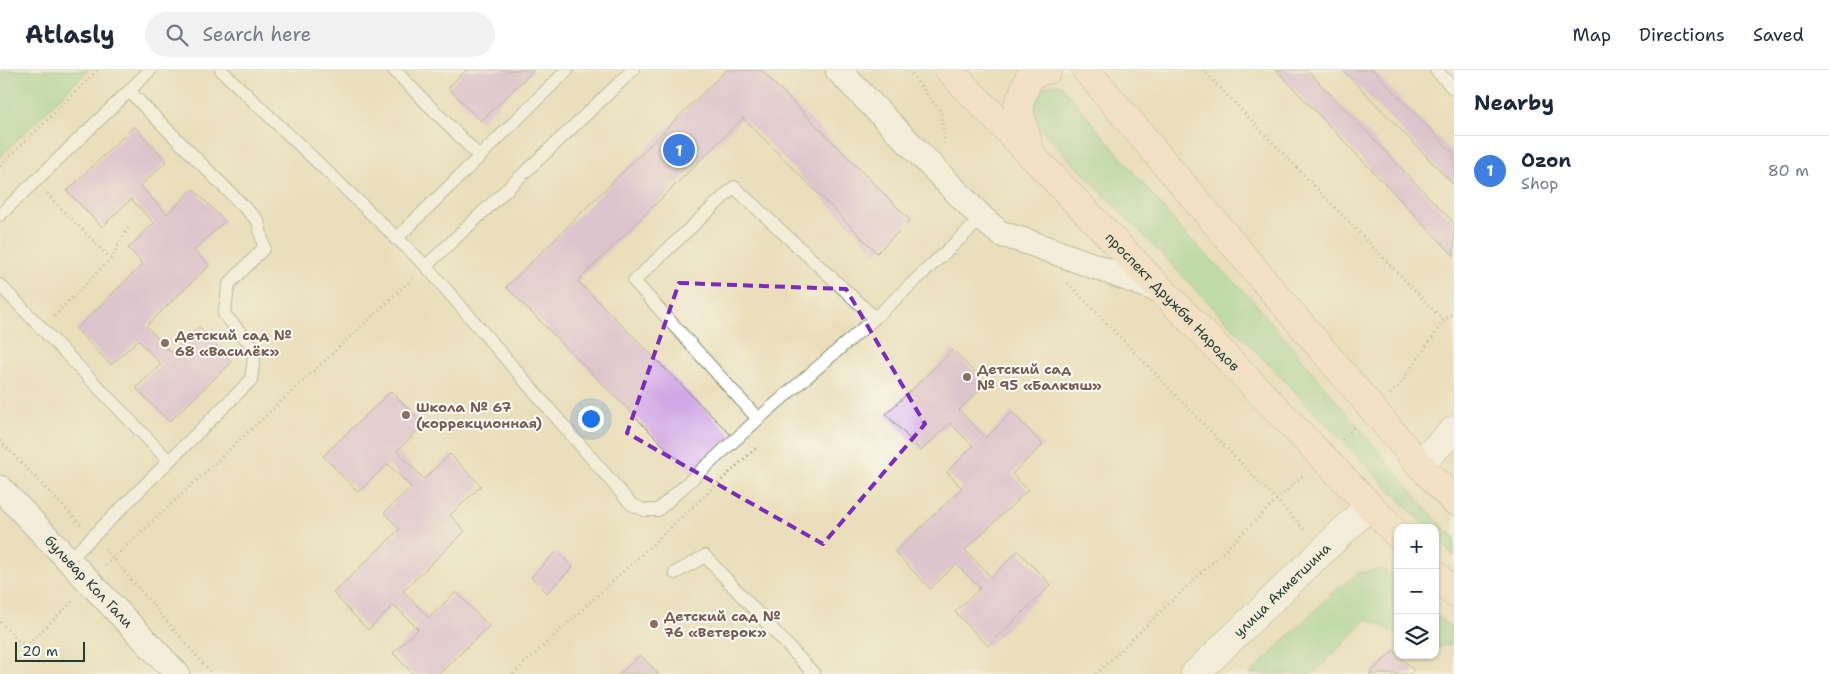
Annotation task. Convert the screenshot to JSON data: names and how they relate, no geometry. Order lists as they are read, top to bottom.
{
  "streets": {
    "main road": ["проспект Дружбы Народов"],
    "street": ["бульвар Кол Гали", "улица Ахметшина"]
  },
  "crossings": [
    ["проспект Дружбы Народов", "улица Ахметшина"]
  ],
  "places": [
    "Детский сад № 68 «Василёк»",
    "Детский сад № 95 «Балкыш»",
    "Школа № 67 (коррекционная)",
    "Детский сад № 76 «Ветерок»"
  ],
  "scale_bar": "20 m",
  "page": {
    "header": "Atlasly",
    "search": "Search here",
    "nav": ["Map", "Directions", "Saved"],
    "heading": "Nearby",
    "pins": "1",
    "list": [
      {
        "mark": "1",
        "name": "Ozon",
        "note": "Shop",
        "value": "80 m"
      }
    ],
    "map_buttons": ["+", "−"],
    "scale": "20 m"
  }
}
